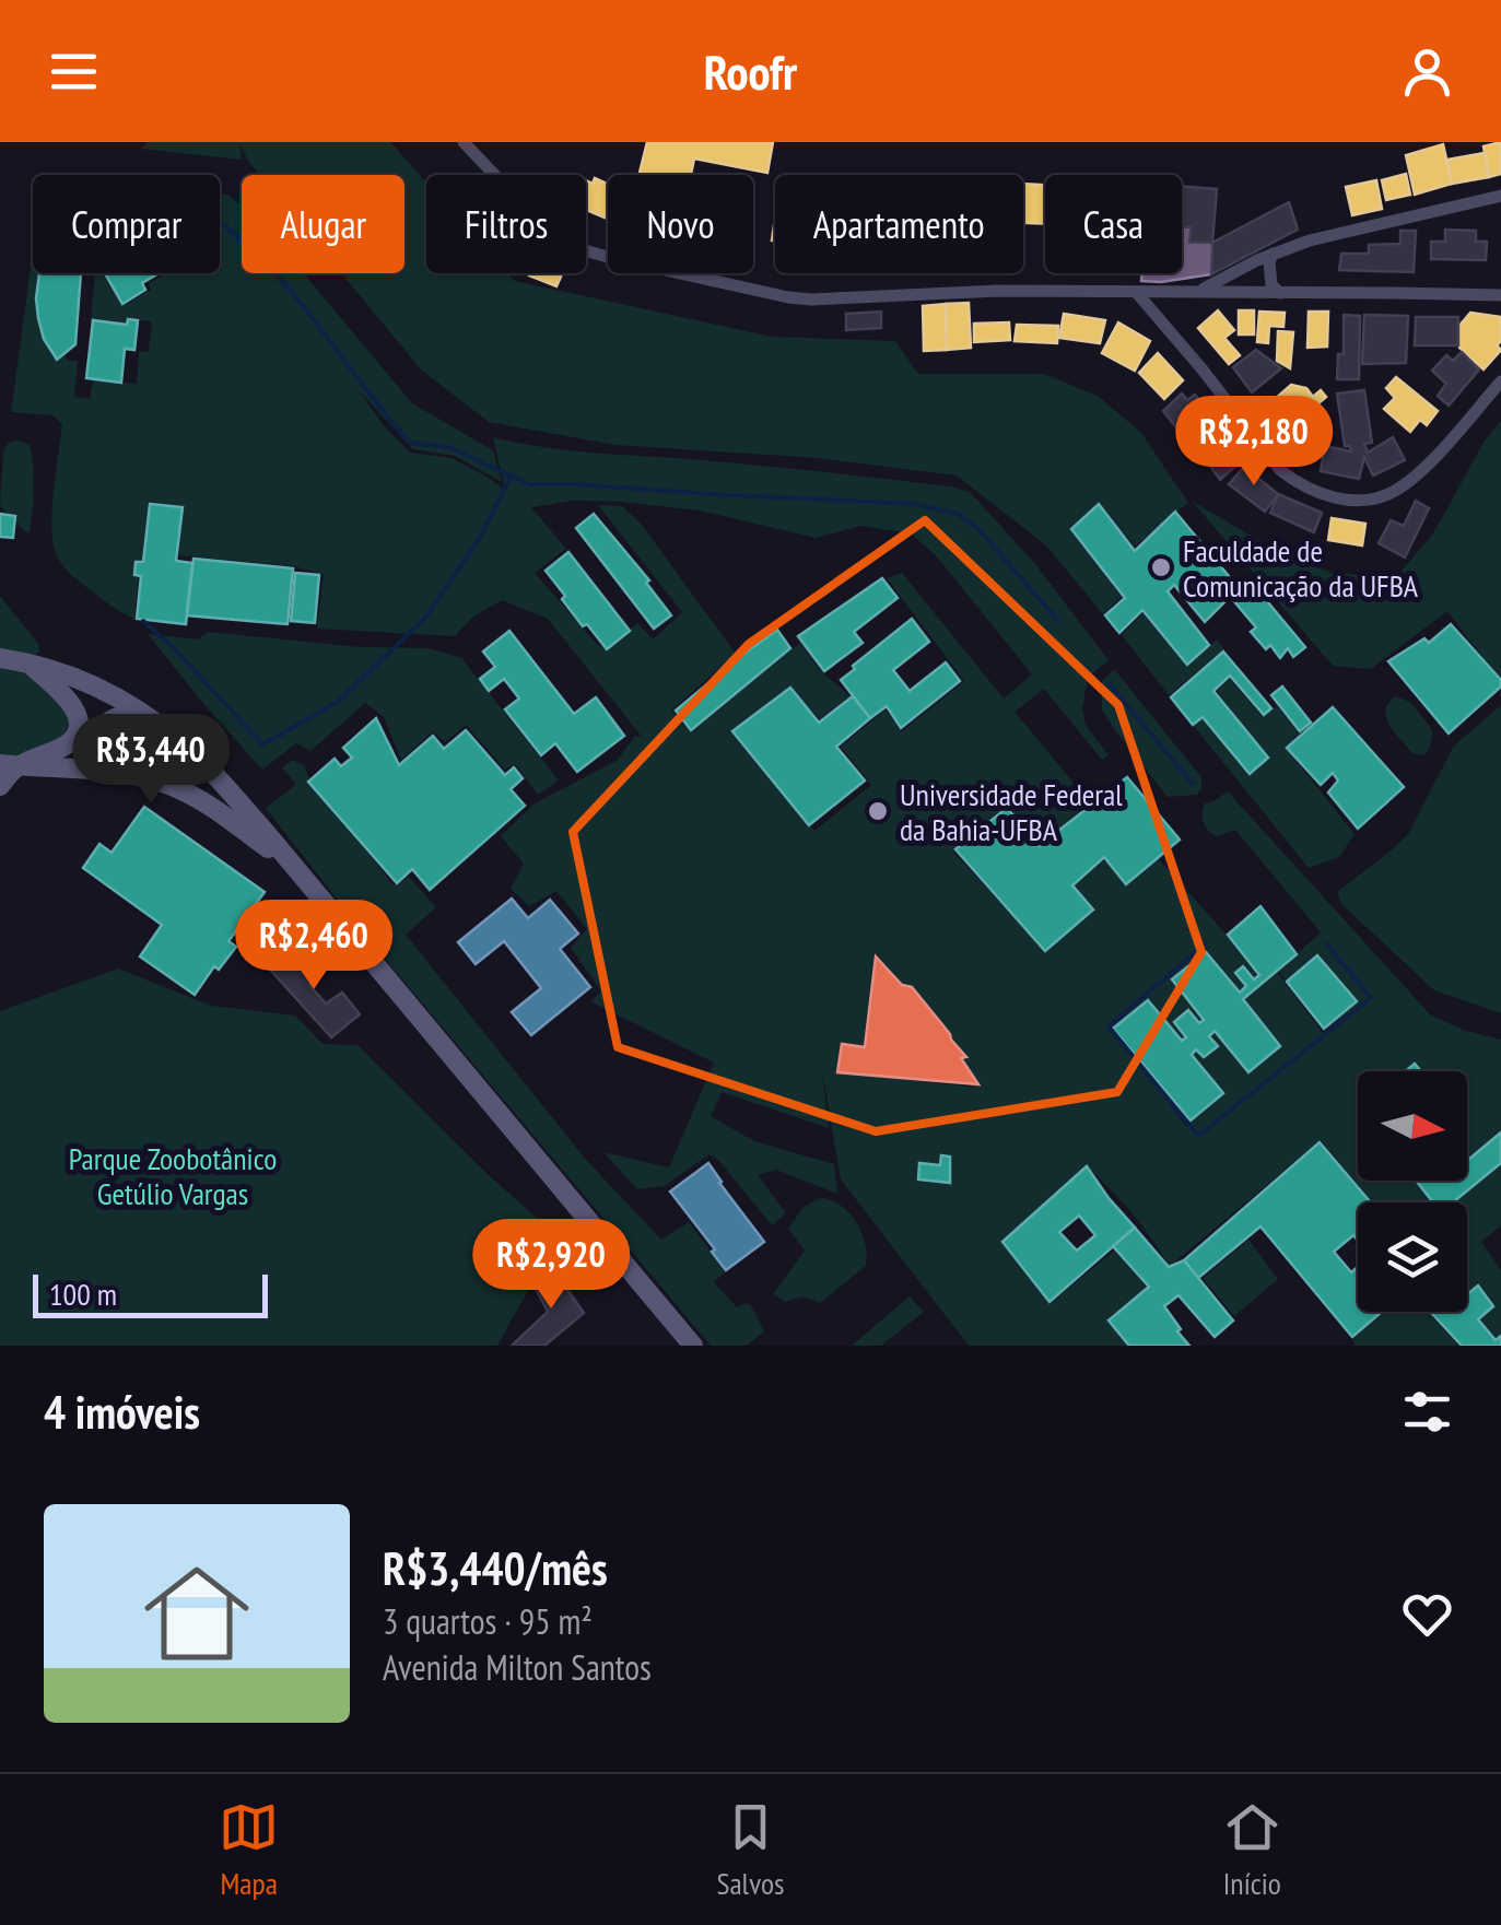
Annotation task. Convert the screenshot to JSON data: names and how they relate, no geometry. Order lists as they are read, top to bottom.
{
  "parks": ["Parque Zoobotânico Getúlio Vargas"],
  "places": ["Faculdade de Comunicação da UFBA", "Universidade Federal da Bahia-UFBA"],
  "scale_bar": "100 m",
  "north": "right",
  "page": {
    "header": "Roofr",
    "chip": [
      "Comprar",
      "Alugar",
      "Filtros",
      "Novo",
      "Apartamento",
      "Casa"
    ],
    "price": [
      "R$2,180",
      "R$3,440",
      "R$2,460",
      "R$2,920"
    ],
    "scale": "100 m",
    "heading": "4 imóveis",
    "list": [
      {
        "name": "R$3,440/mês",
        "note": "3 quartos · 95 m² · Avenida Milton Santos"
      }
    ],
    "tabs": ["Mapa", "Salvos", "Início"]
  }
}
